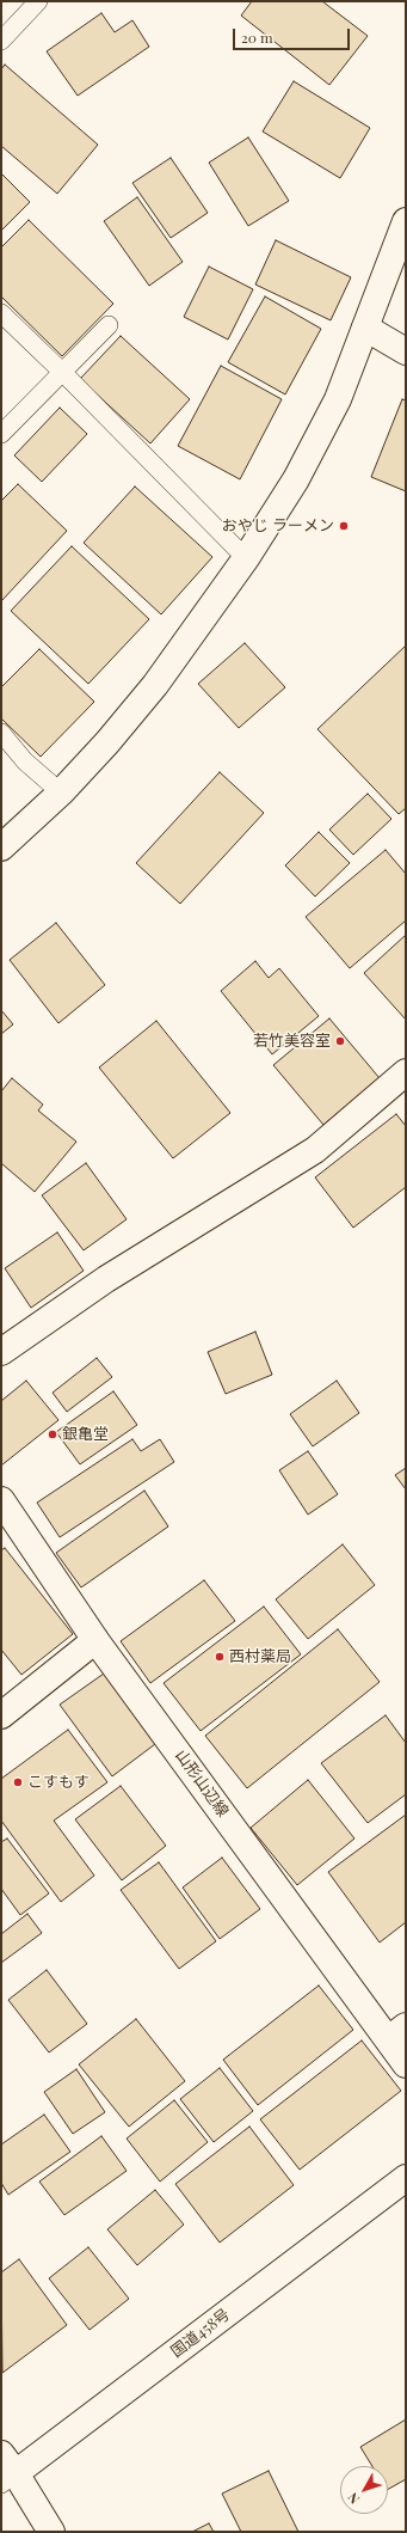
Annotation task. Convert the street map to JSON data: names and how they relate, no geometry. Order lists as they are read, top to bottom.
{
  "streets": {
    "main road": ["山形山辺線", "国道458号"]
  },
  "places": [
    "おやじ ラーメン",
    "若竹美容室",
    "銀亀堂",
    "西村薬局",
    "こすもす"
  ],
  "scale_bar": "20 m",
  "north": "bottom left"
}
